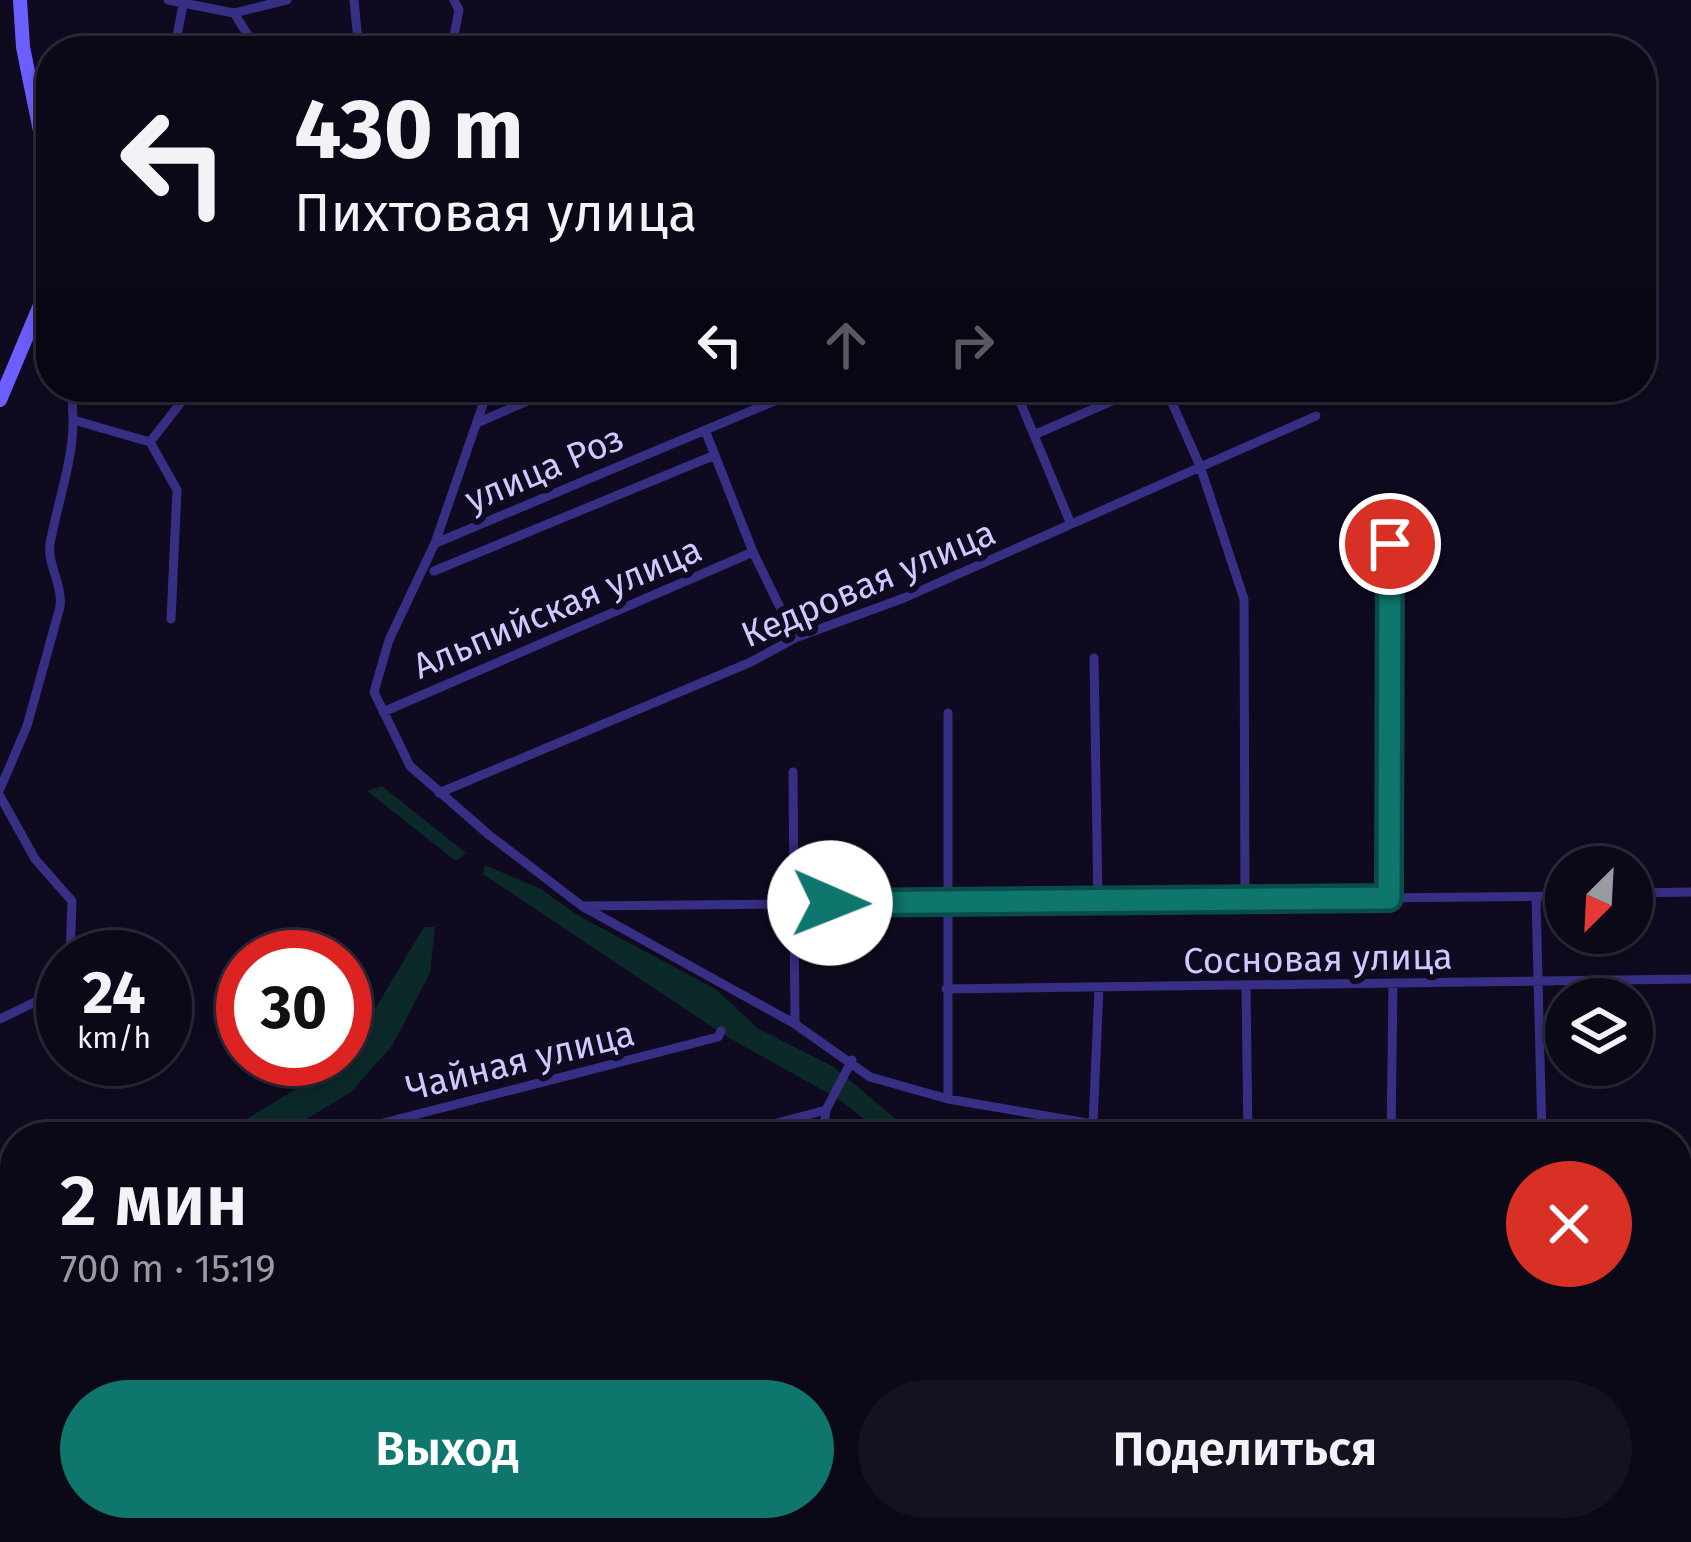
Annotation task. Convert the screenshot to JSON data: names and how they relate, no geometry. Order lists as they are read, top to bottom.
{
  "streets": {
    "street": [
      "улица Роз",
      "Кедровая улица",
      "Альпийская улица",
      "Сосновая улица",
      "Чайная улица"
    ]
  },
  "north": "bottom left",
  "page": {
    "turn": ["430 m", "Пихтовая улица"],
    "speed": "24 km/h",
    "limit": "30",
    "heading": ["2 мин", "700 m · 15:19"],
    "buttons": ["Выход", "Поделиться"]
  }
}
